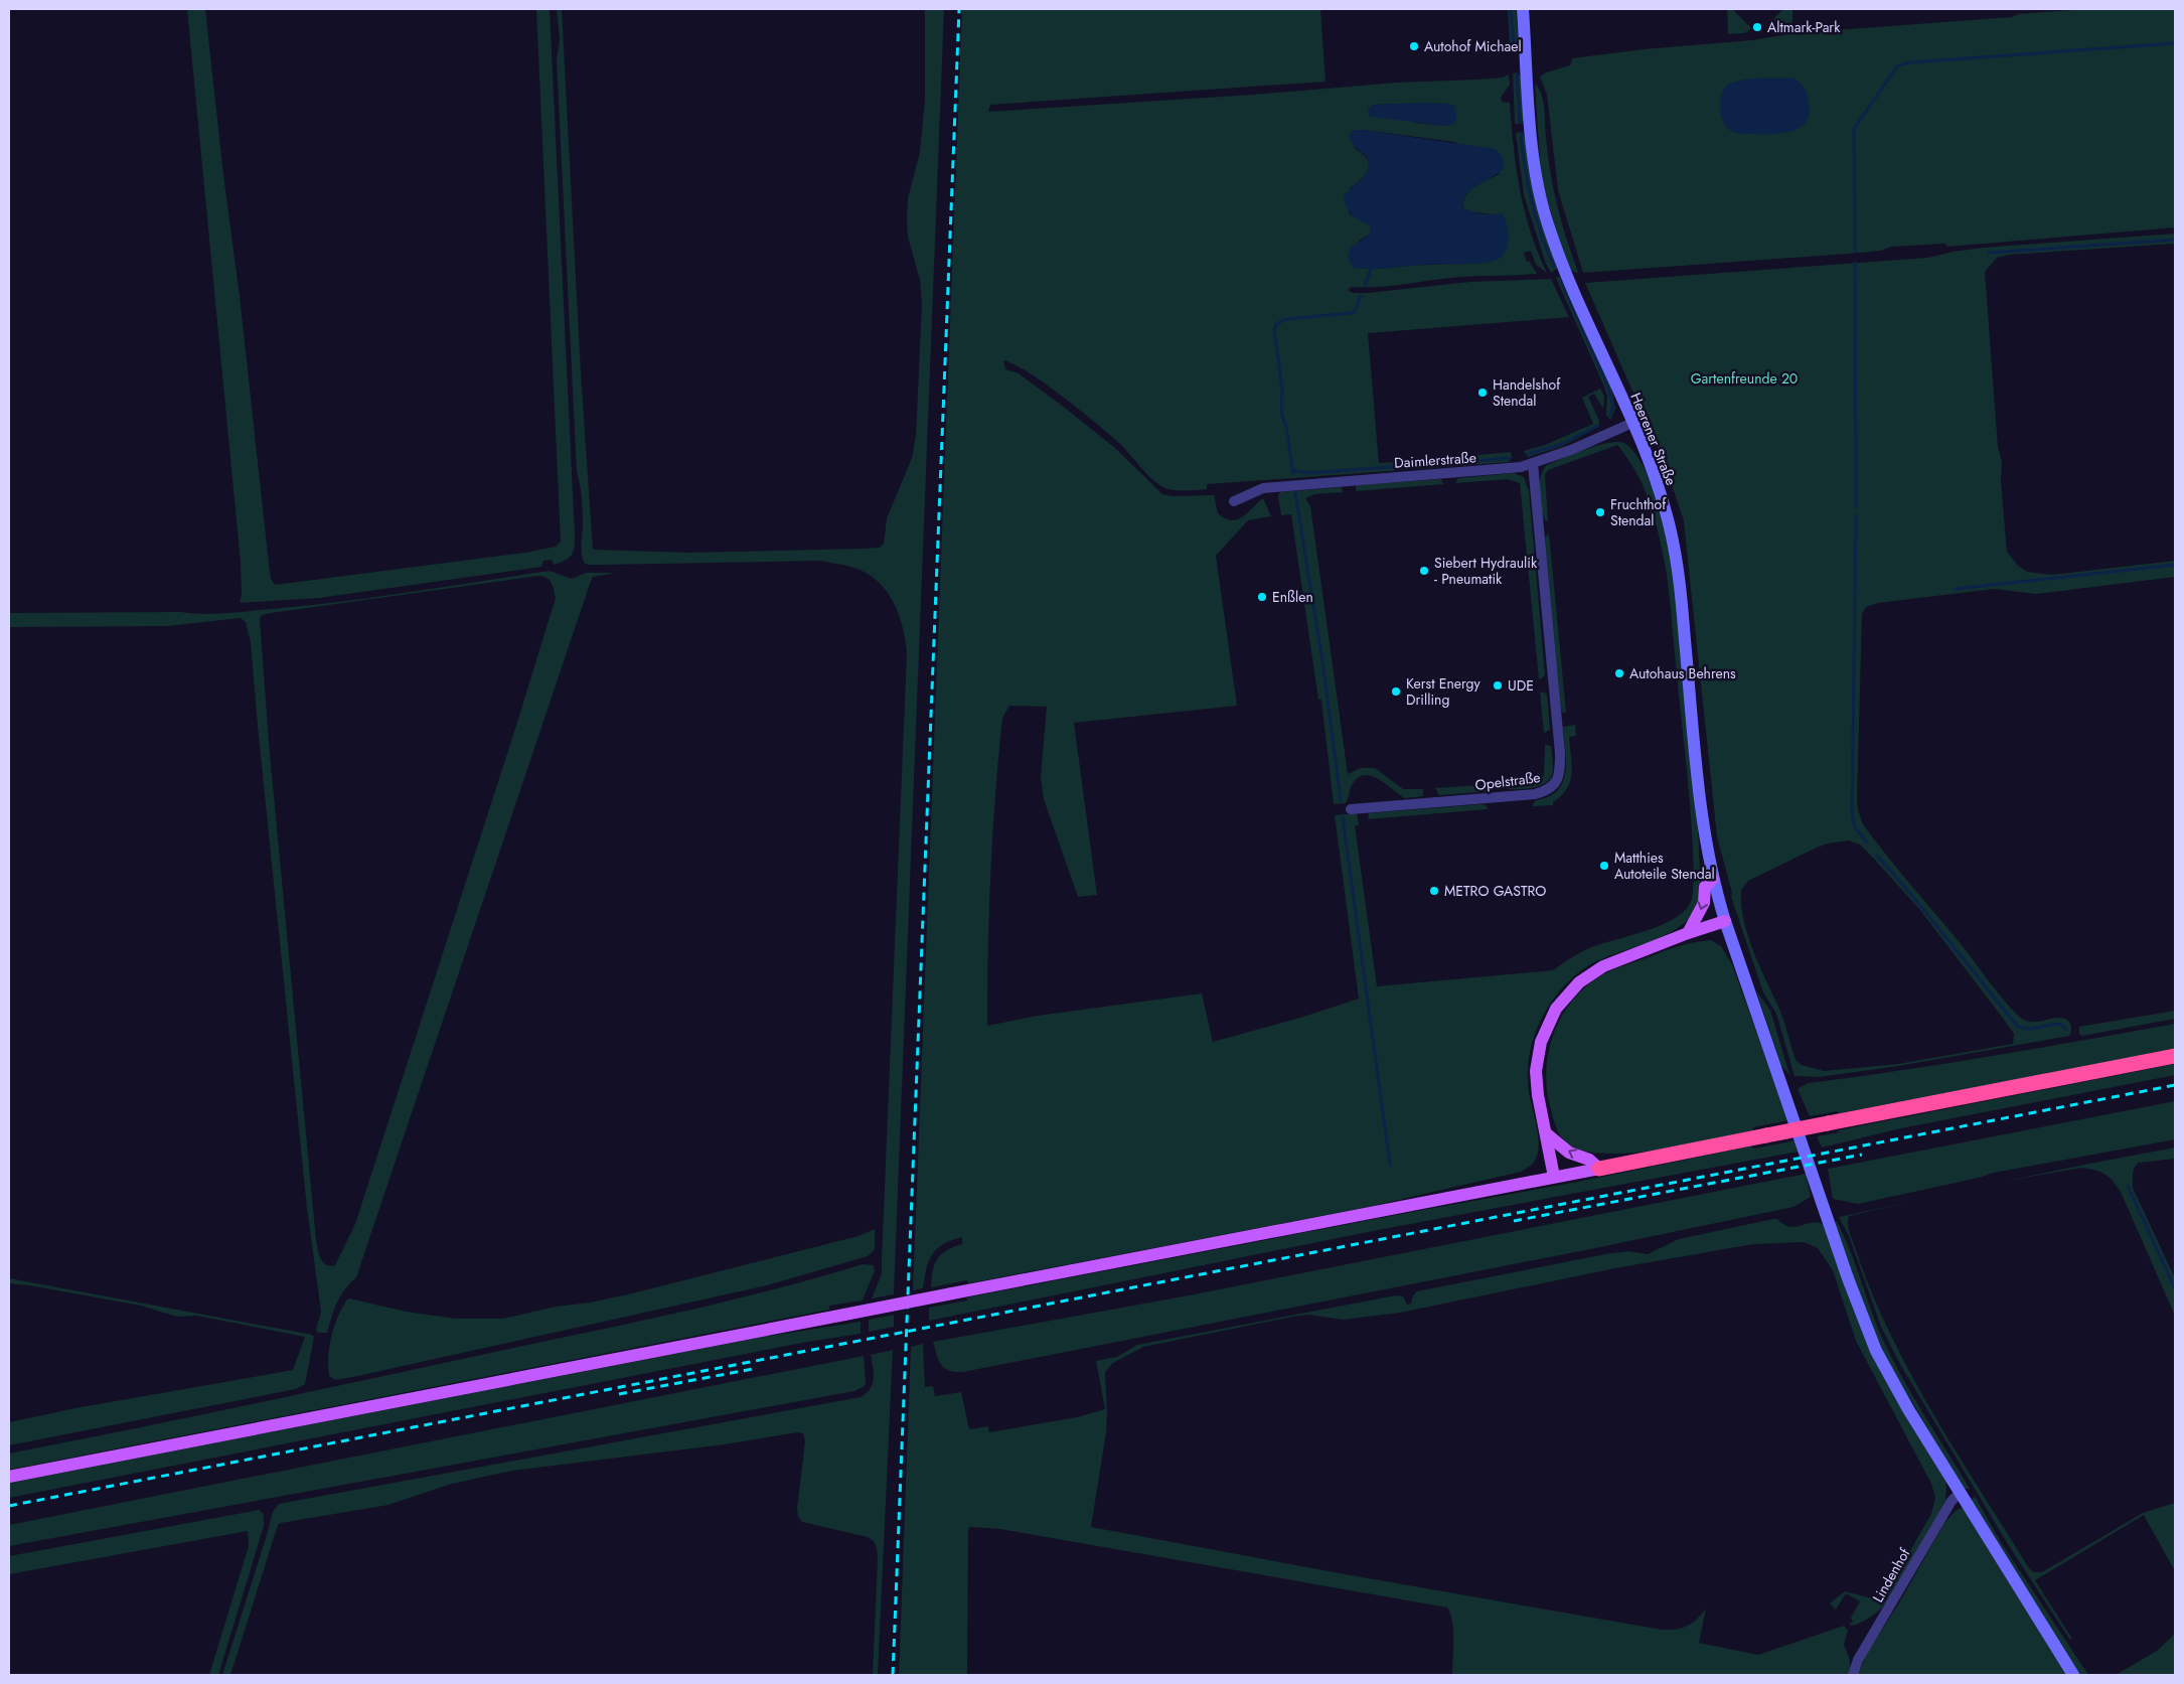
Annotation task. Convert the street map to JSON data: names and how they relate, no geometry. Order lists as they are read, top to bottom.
{
  "streets": {
    "main road": ["Heerener Straße"],
    "street": ["Daimlerstraße", "Opelstraße", "Lindenhof"]
  },
  "crossings": [
    ["Heerener Straße", "Daimlerstraße"],
    ["Heerener Straße", "Lindenhof"],
    ["Daimlerstraße", "Opelstraße"]
  ],
  "parks": ["Gartenfreunde 20"],
  "places": [
    "Altmark-Park",
    "Autohof Michael",
    "Handelshof Stendal",
    "Fruchthof Stendal",
    "Siebert Hydraulik - Pneumatik",
    "Enßlen",
    "Autohaus Behrens",
    "UDE",
    "Kerst Energy Drilling",
    "Matthies Autoteile Stendal",
    "METRO GASTRO"
  ]
}
